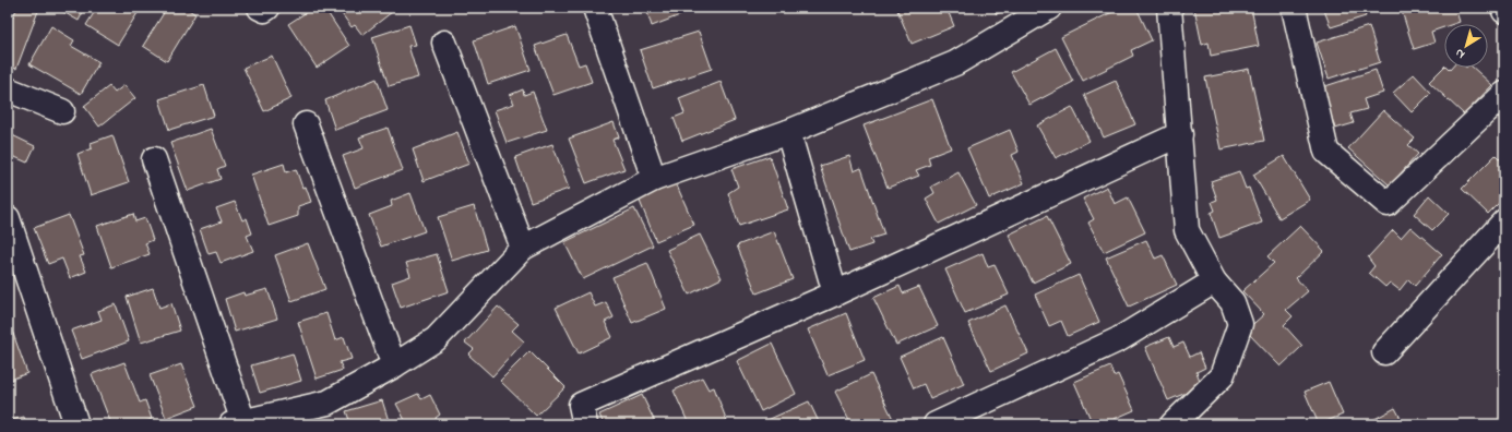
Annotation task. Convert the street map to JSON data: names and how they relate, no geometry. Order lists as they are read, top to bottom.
{
  "north": "bottom left"
}
